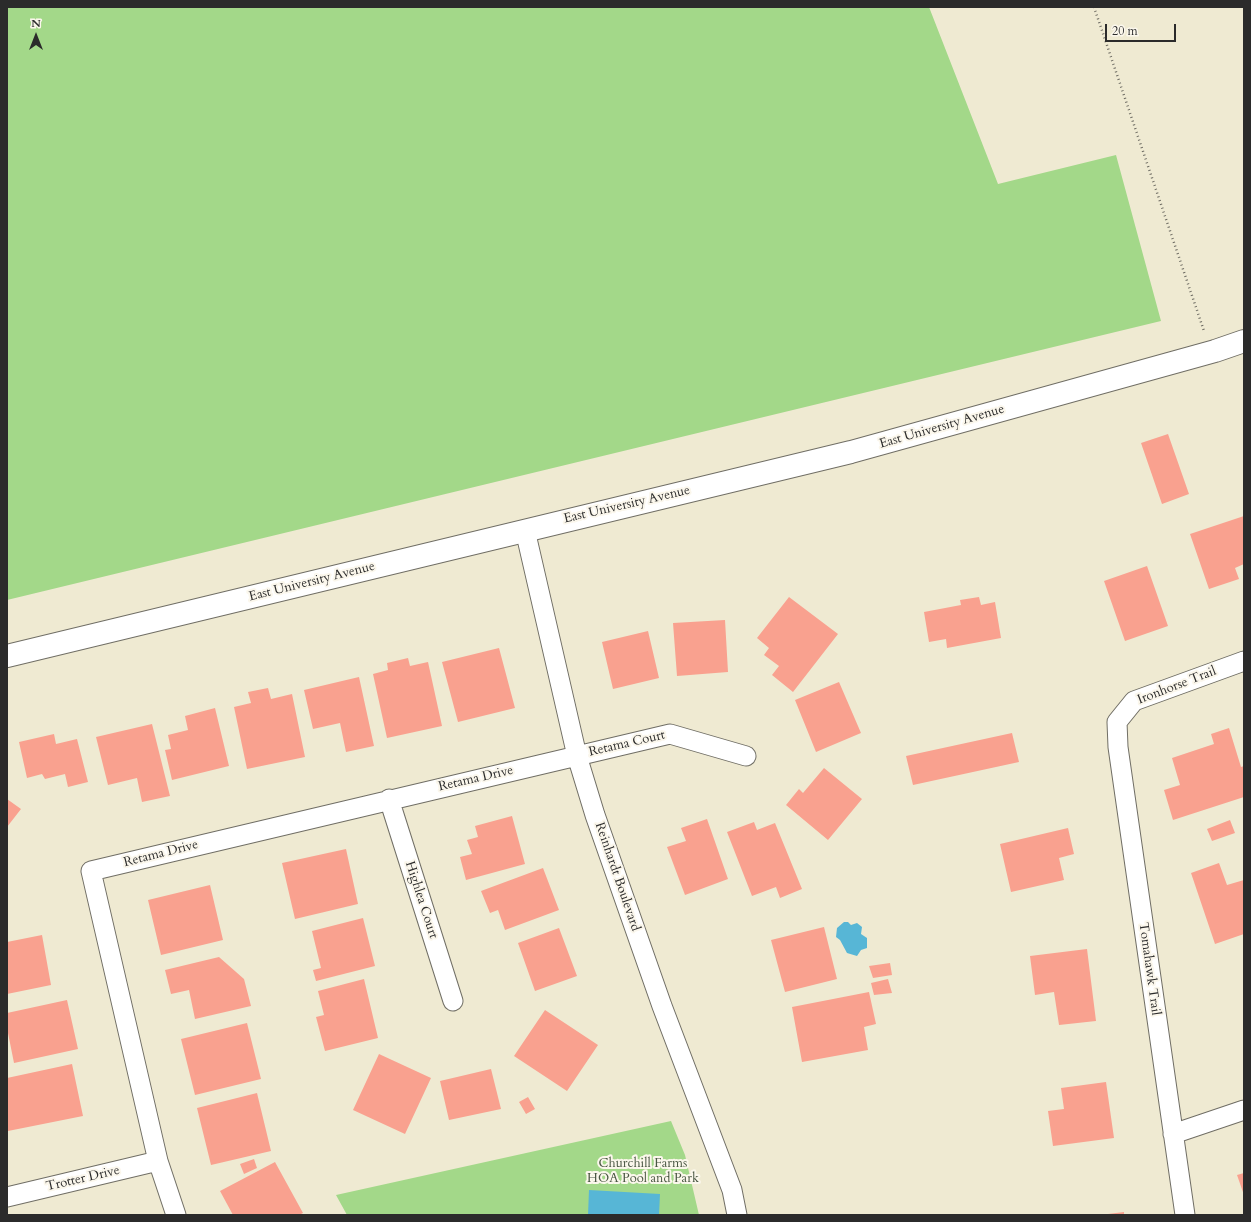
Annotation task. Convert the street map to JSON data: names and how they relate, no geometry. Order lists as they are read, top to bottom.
{
  "streets": {
    "main road": ["East University Avenue"],
    "street": [
      "Ironhorse Trail",
      "Retama Court",
      "Retama Drive",
      "Reinhardt Boulevard",
      "Highlea Court",
      "Tomahawk Trail",
      "Trotter Drive"
    ]
  },
  "crossings": [
    ["East University Avenue", "Reinhardt Boulevard"],
    ["Ironhorse Trail", "Tomahawk Trail"],
    ["Retama Court", "Retama Drive"],
    ["Retama Court", "Reinhardt Boulevard"],
    ["Retama Drive", "Reinhardt Boulevard"],
    ["Retama Drive", "Highlea Court"],
    ["Retama Drive", "Trotter Drive"]
  ],
  "parks": ["Churchill Farms HOA Pool and Park"],
  "scale_bar": "20 m",
  "north": "top"
}
